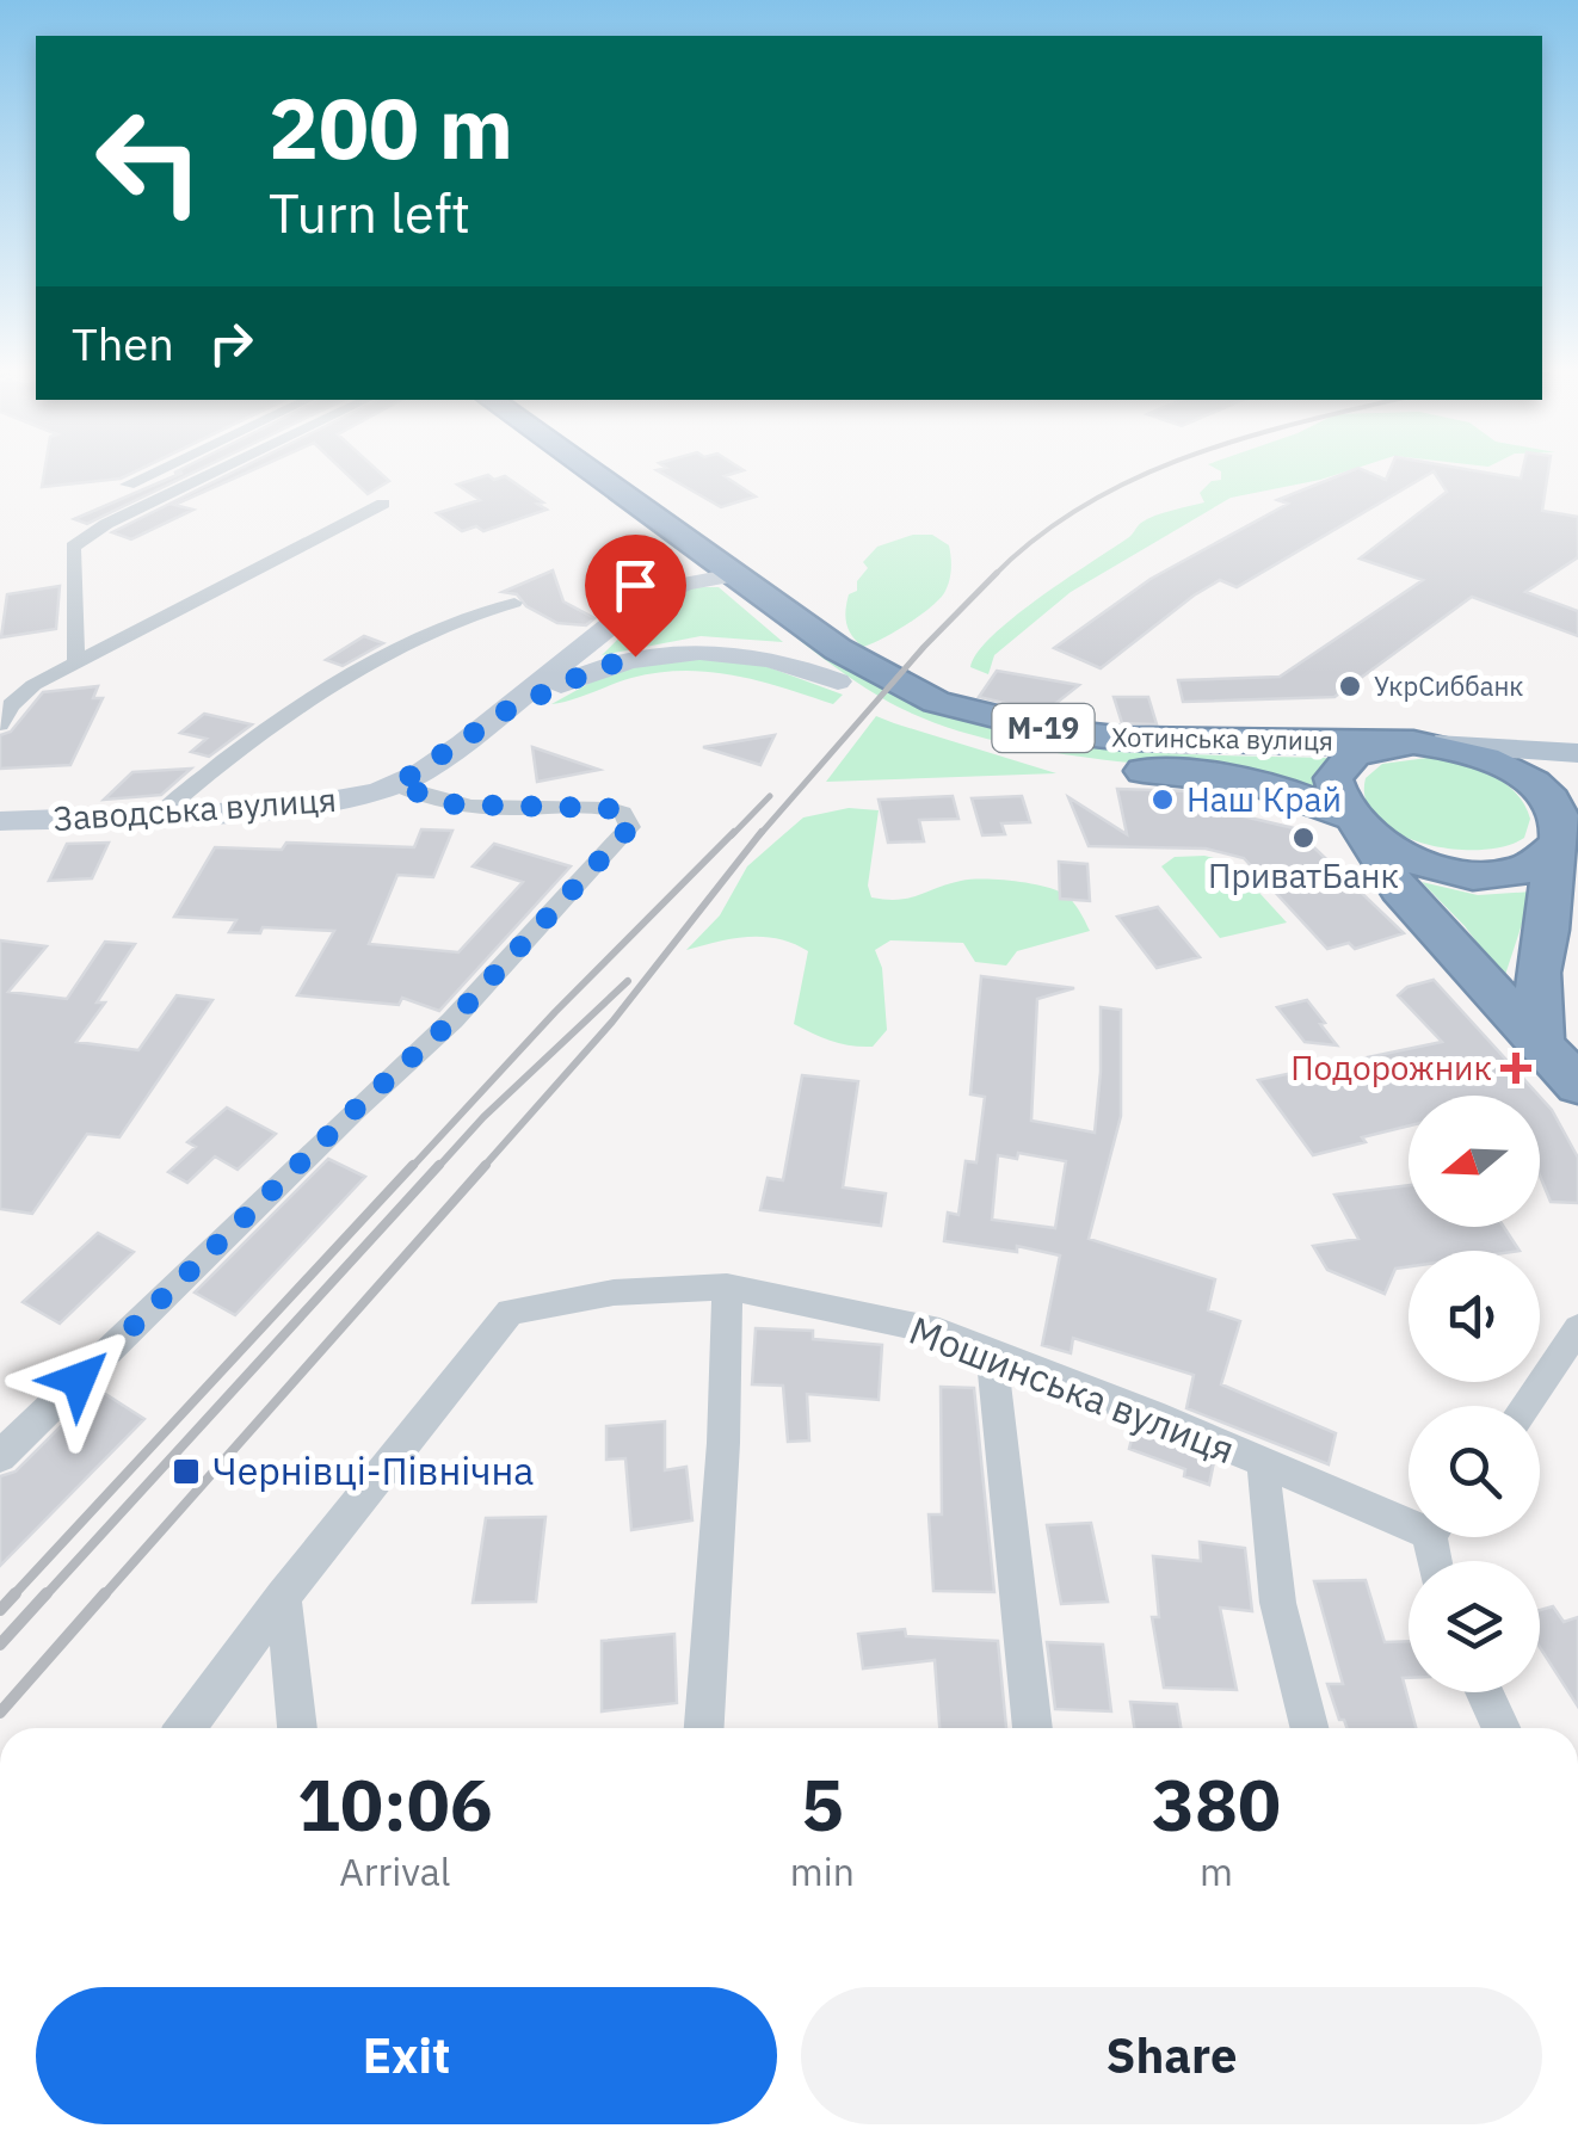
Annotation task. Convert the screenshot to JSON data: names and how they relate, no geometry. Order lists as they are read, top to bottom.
{
  "streets": {
    "highway": ["М-19", "Хотинська вулиця", "Заводська вулиця"],
    "street": ["Мошинська вулиця"]
  },
  "crossings": [
    ["М-19", "Хотинська вулиця"],
    ["М-19", "Заводська вулиця"],
    ["Хотинська вулиця", "Заводська вулиця"]
  ],
  "places": {
    "other": ["УкрСиббанк", "Наш Край", "ПриватБанк"],
    "health": ["Подорожник"],
    "transit": ["Чернівці-Північна"]
  },
  "north": "left",
  "page": {
    "turn": ["200 m", "Turn left"],
    "then": "Then",
    "eta": [
      "10:06",
      "Arrival",
      "5",
      "min",
      "380",
      "m"
    ],
    "buttons": ["Exit", "Share"]
  }
}
